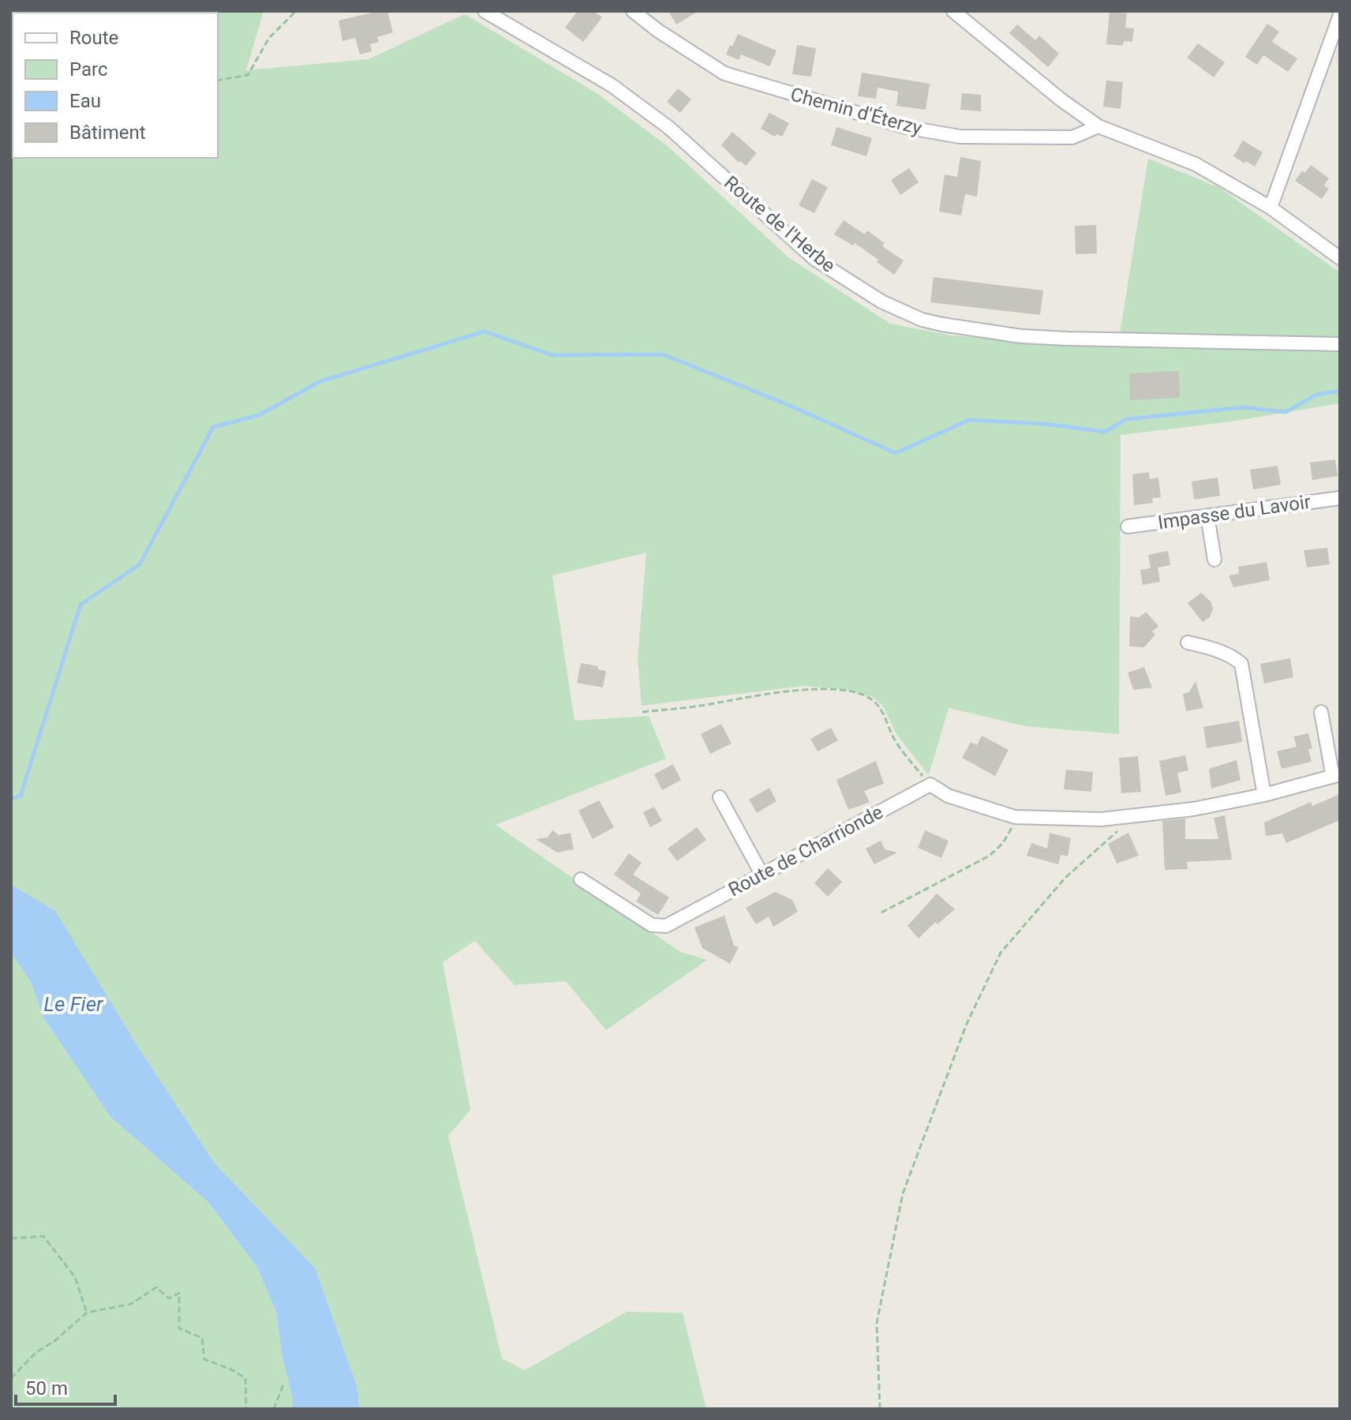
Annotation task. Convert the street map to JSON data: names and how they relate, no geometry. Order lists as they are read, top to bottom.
{
  "streets": {
    "street": [
      "Chemin d'Éterzy",
      "Route de l'Herbe",
      "Impasse du Lavoir",
      "Route de Charrionde"
    ]
  },
  "water": ["Le Fier"],
  "legend": [
    "Route",
    "Parc",
    "Eau",
    "Bâtiment"
  ],
  "scale_bar": "50 m"
}
